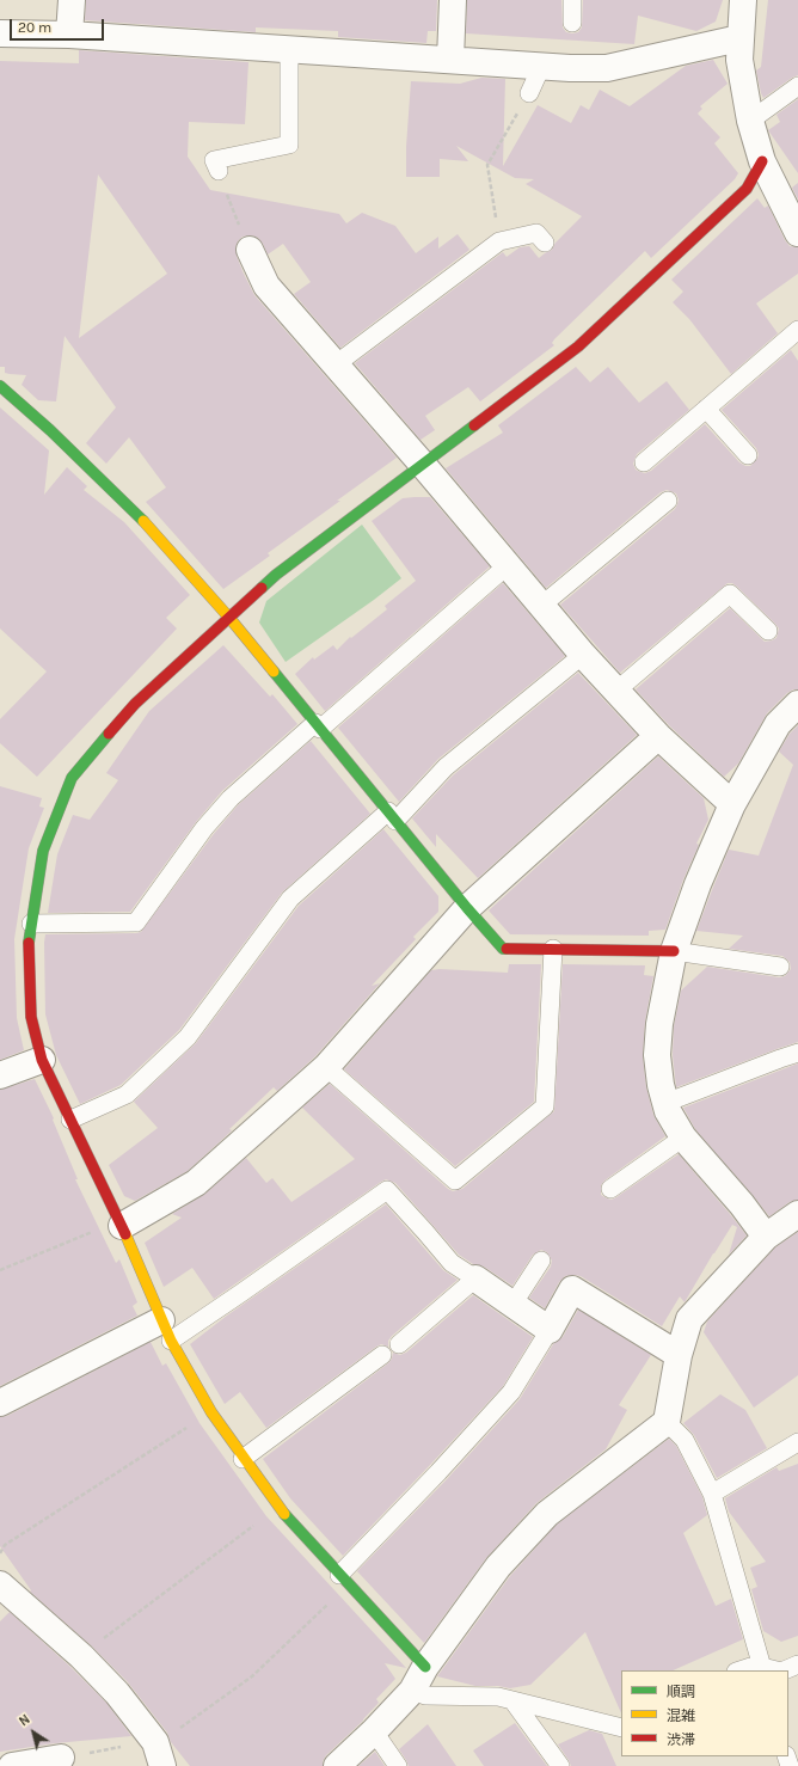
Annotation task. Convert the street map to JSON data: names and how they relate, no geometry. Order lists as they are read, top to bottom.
{
  "legend": ["順調", "混雑", "渋滞"],
  "scale_bar": "20 m",
  "north": "top left"
}
